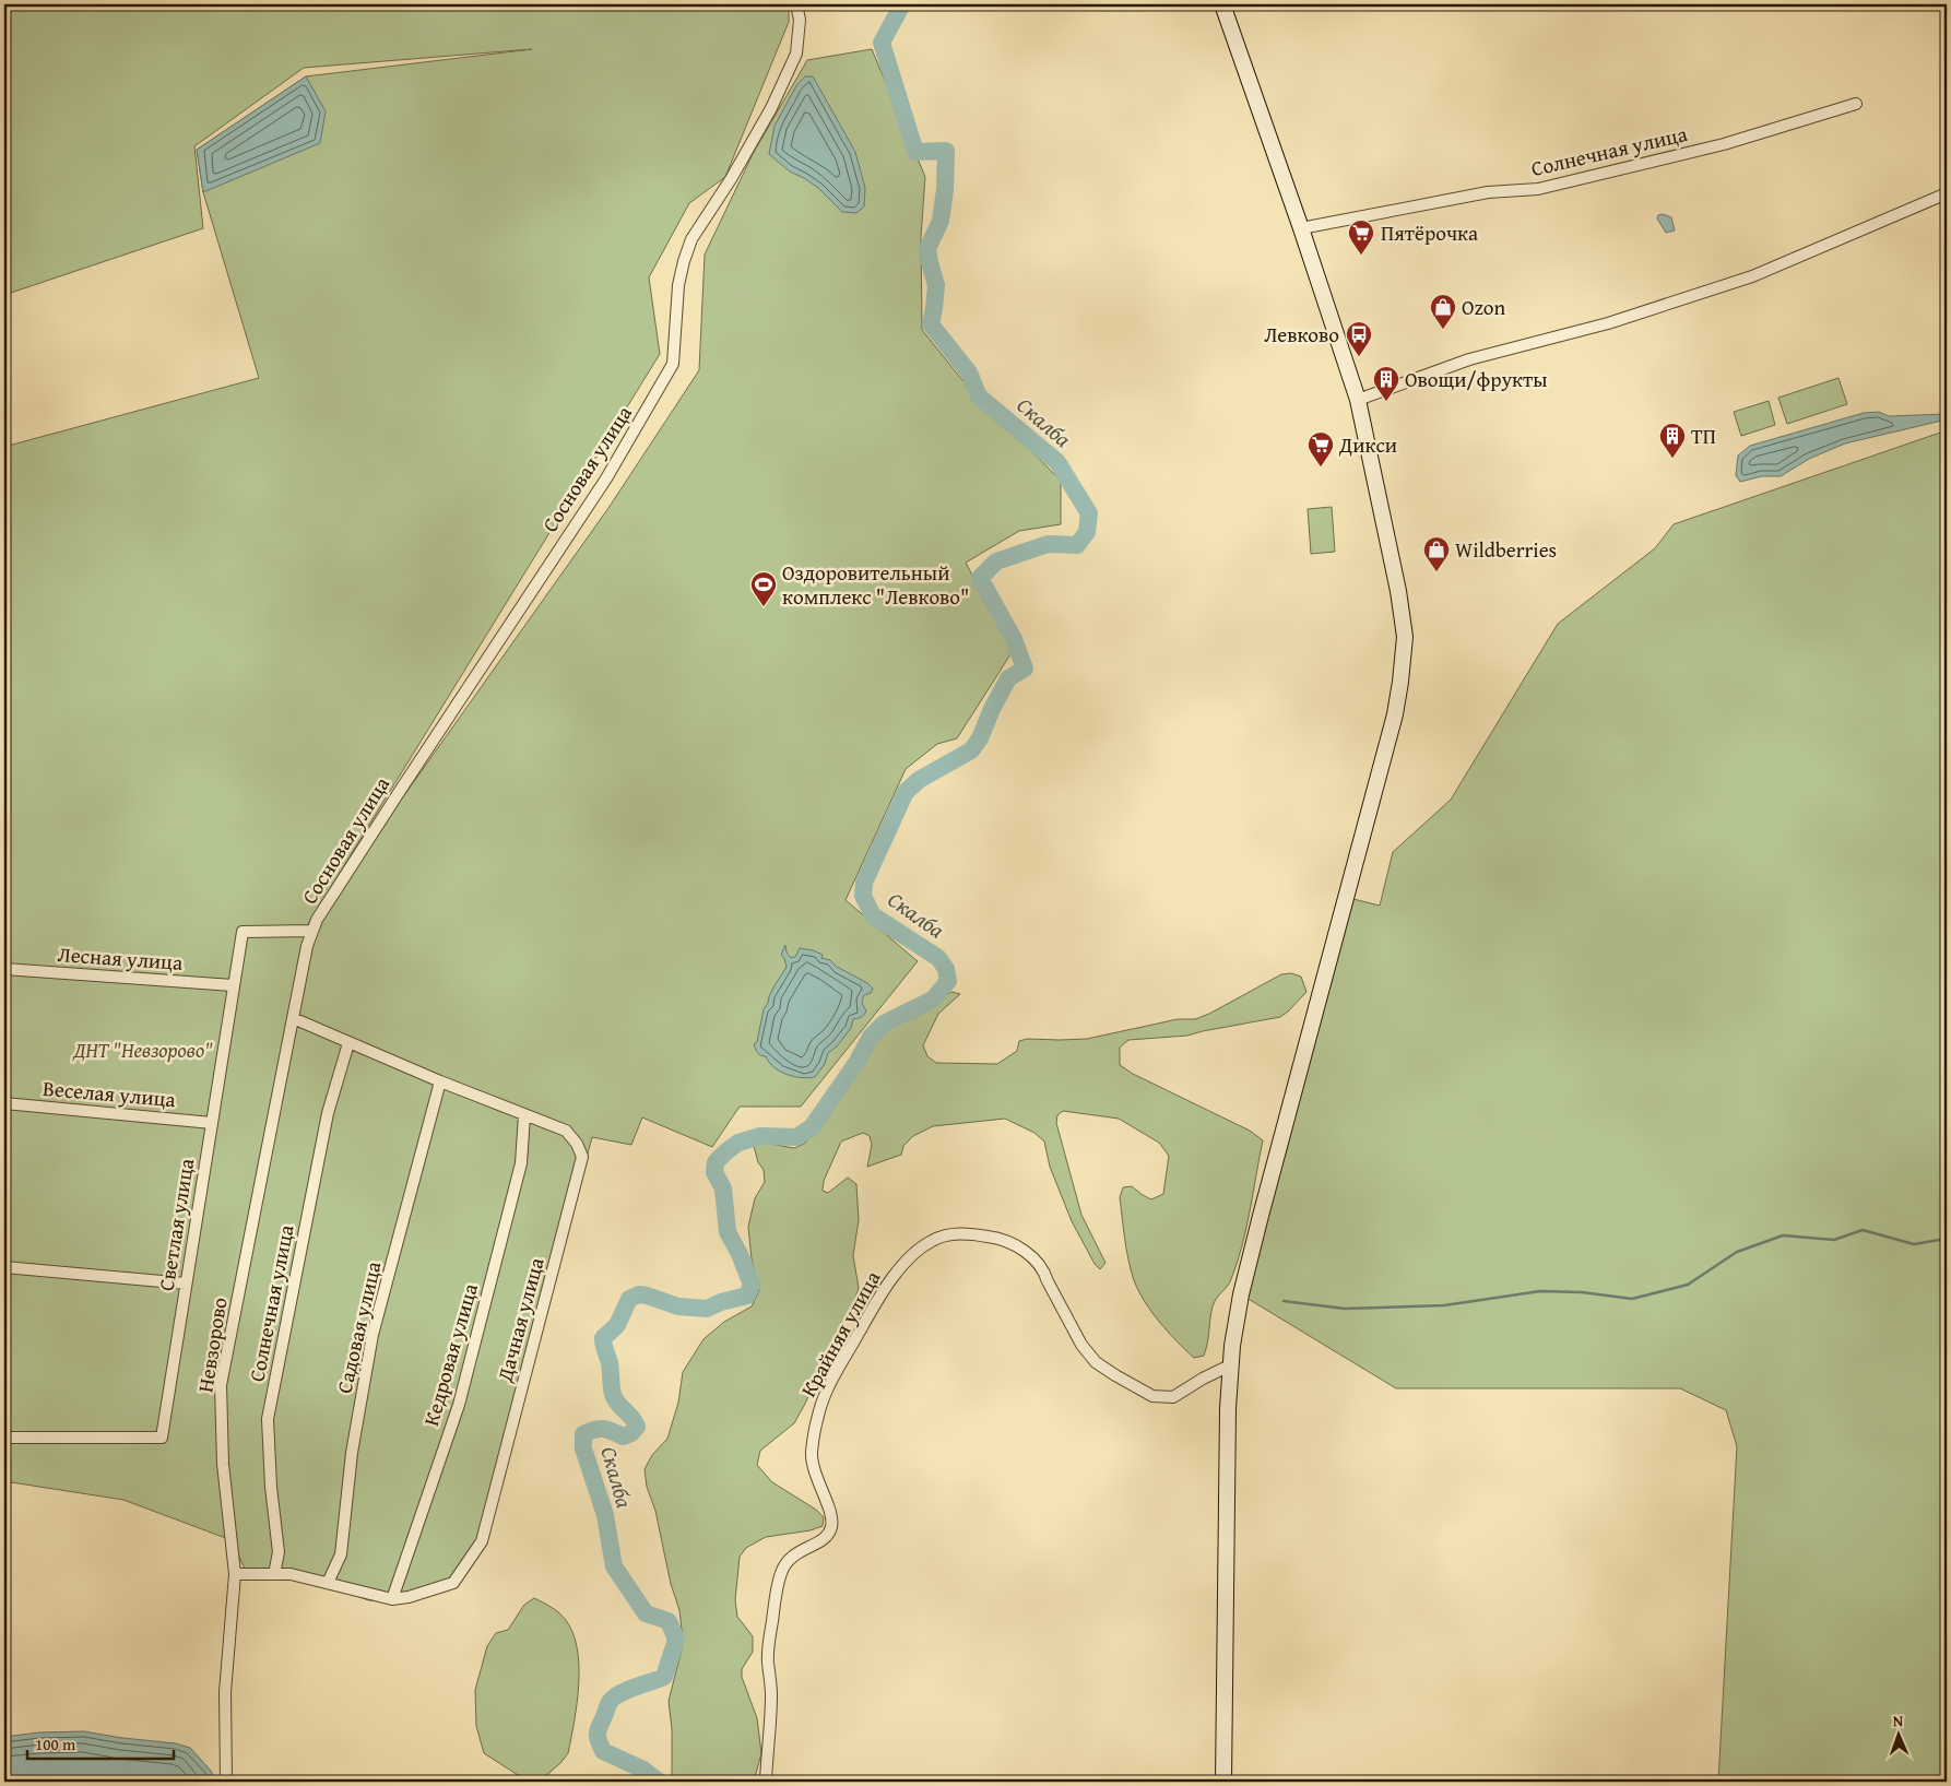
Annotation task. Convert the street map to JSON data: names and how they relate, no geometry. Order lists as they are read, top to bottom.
{
  "streets": {
    "street": [
      "Солнечная улица",
      "Сосновая улица",
      "Лесная улица",
      "Веселая улица",
      "Светлая улица",
      "Дачная улица",
      "Садовая улица",
      "Крайняя улица",
      "Невзорово",
      "Кедровая улица"
    ]
  },
  "crossings": [
    ["Солнечная улица", "Дачная улица"],
    ["Сосновая улица", "Светлая улица"],
    ["Сосновая улица", "Невзорово"],
    ["Лесная улица", "Светлая улица"],
    ["Веселая улица", "Светлая улица"],
    ["Светлая улица", "Невзорово"],
    ["Дачная улица", "Садовая улица"],
    ["Дачная улица", "Невзорово"],
    ["Дачная улица", "Кедровая улица"]
  ],
  "water": ["Скалба"],
  "parks": ["ДНТ \"Невзорово\""],
  "places": {
    "supermarket": ["Пятёрочка", "Дикси"],
    "shop": ["Ozon", "Wildberries"],
    "bus stop": ["Левково"],
    "building": ["Овощи/фрукты", "ТП"],
    "sports": ["Оздоровительный комплекс \"Левково\""]
  },
  "scale_bar": "100 m",
  "north": "top"
}
